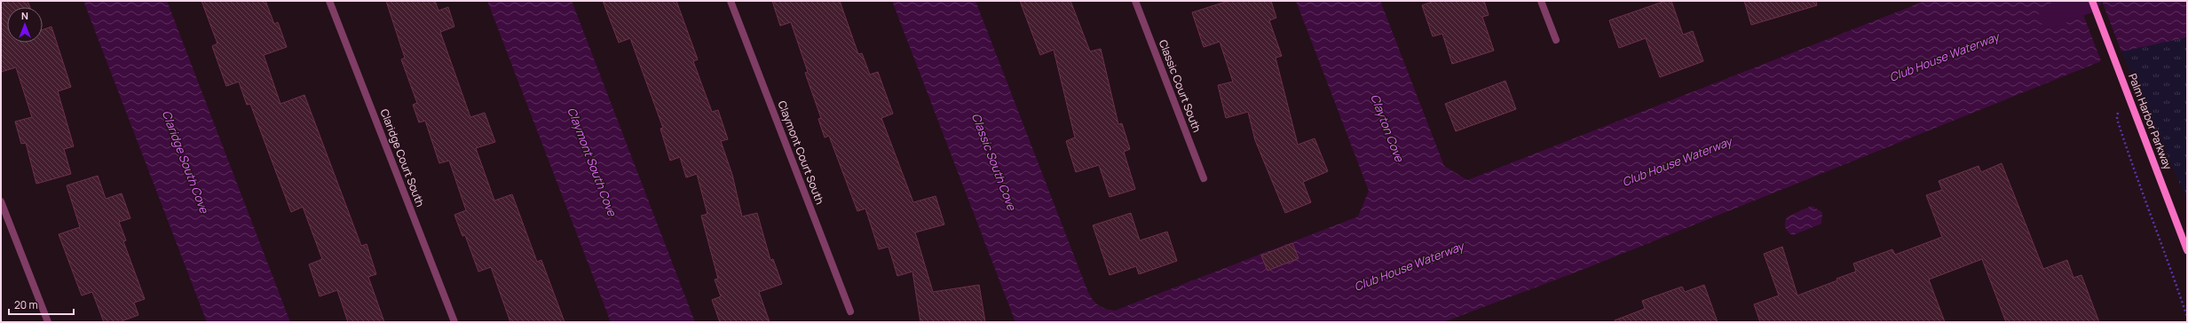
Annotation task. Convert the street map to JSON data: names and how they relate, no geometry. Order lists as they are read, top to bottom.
{
  "streets": {
    "street": [
      "Classic Court South",
      "Palm Harbor Parkway",
      "Claymont Court South",
      "Claridge Court South"
    ]
  },
  "water": [
    "Club House Waterway",
    "Clayton Cove",
    "Claridge South Cove",
    "Claymont South Cove",
    "Classic South Cove"
  ],
  "scale_bar": "20 m",
  "north": "top"
}
